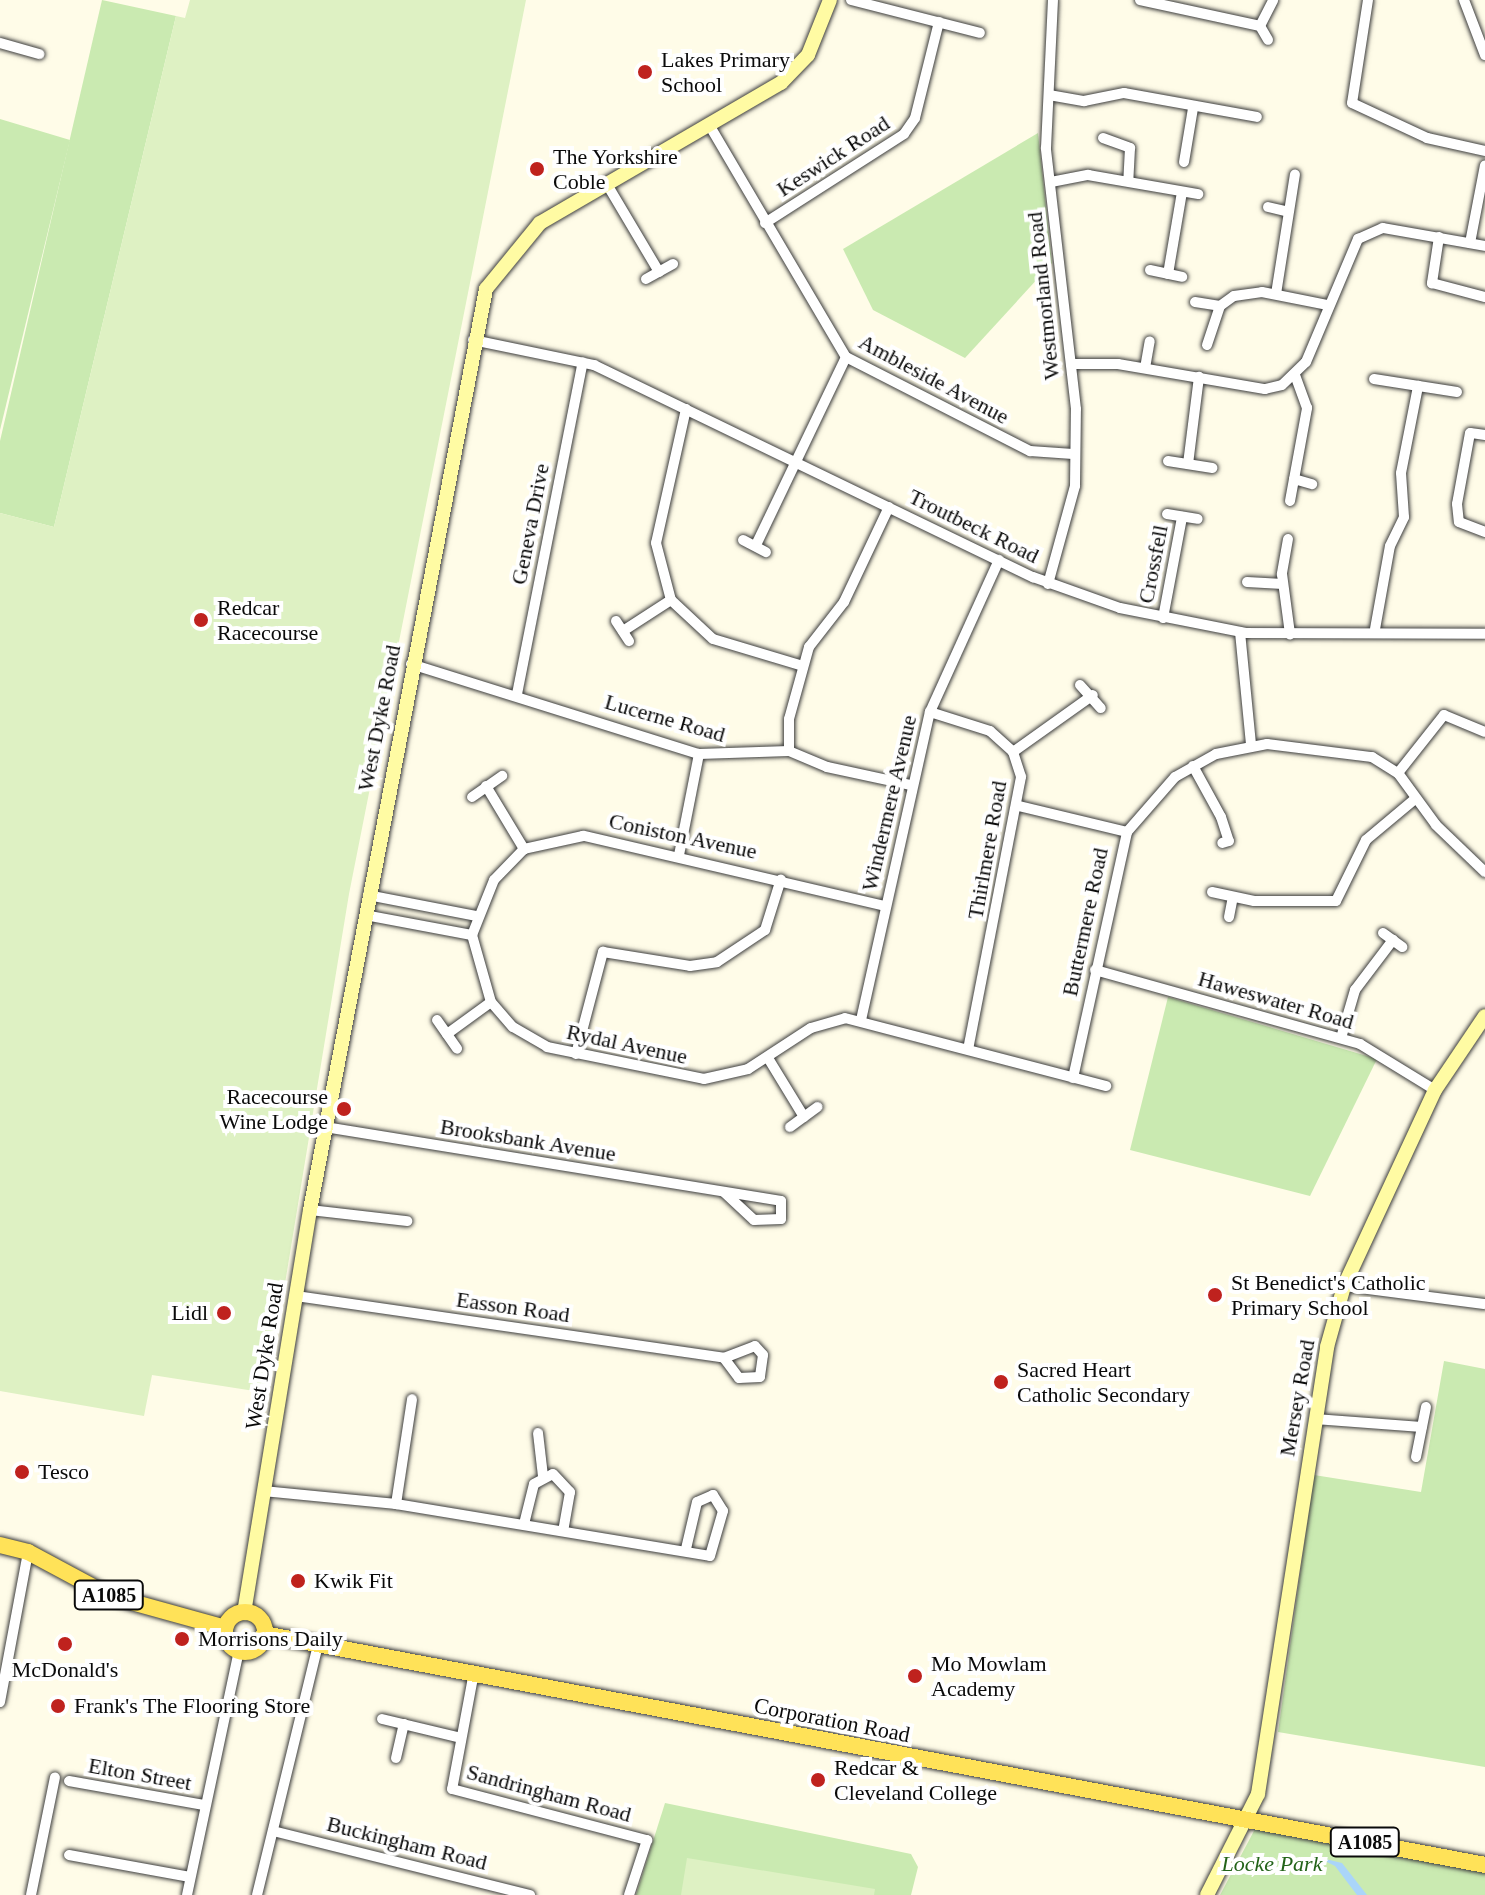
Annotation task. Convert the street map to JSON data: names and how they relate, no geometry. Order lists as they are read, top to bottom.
{
  "streets": {
    "main road": ["A1085", "Corporation Road"],
    "street": [
      "Keswick Road",
      "Westmorland Road",
      "Ambleside Avenue",
      "Geneva Drive",
      "Troutbeck Road",
      "Crossfell",
      "West Dyke Road",
      "Lucerne Road",
      "Windermere Avenue",
      "Coniston Avenue",
      "Thirlmere Road",
      "Buttermere Road",
      "Haweswater Road",
      "Rydal Avenue",
      "Brooksbank Avenue",
      "Easson Road",
      "Mersey Road",
      "Elton Street",
      "Sandringham Road",
      "Buckingham Road"
    ]
  },
  "crossings": [
    ["Keswick Road", "Ambleside Avenue"],
    ["Westmorland Road", "Ambleside Avenue"],
    ["Westmorland Road", "Troutbeck Road"],
    ["Ambleside Avenue", "West Dyke Road"],
    ["Geneva Drive", "Troutbeck Road"],
    ["Geneva Drive", "Lucerne Road"],
    ["Troutbeck Road", "Crossfell"],
    ["Troutbeck Road", "West Dyke Road"],
    ["Troutbeck Road", "Windermere Avenue"],
    ["West Dyke Road", "Lucerne Road"],
    ["West Dyke Road", "Brooksbank Avenue"],
    ["West Dyke Road", "Easson Road"],
    ["West Dyke Road", "A1085"],
    ["West Dyke Road", "Corporation Road"],
    ["Lucerne Road", "Windermere Avenue"],
    ["Windermere Avenue", "Coniston Avenue"],
    ["Windermere Avenue", "Thirlmere Road"],
    ["Windermere Avenue", "Rydal Avenue"],
    ["Thirlmere Road", "Rydal Avenue"],
    ["Buttermere Road", "Haweswater Road"],
    ["Buttermere Road", "Rydal Avenue"],
    ["Haweswater Road", "Mersey Road"],
    ["Mersey Road", "Corporation Road"],
    ["A1085", "Corporation Road"],
    ["Corporation Road", "Sandringham Road"]
  ],
  "parks": ["Locke Park"],
  "places": [
    "Lakes Primary School",
    "The Yorkshire Coble",
    "Redcar Racecourse",
    "Racecourse Wine Lodge",
    "St Benedict's Catholic Primary School",
    "Lidl",
    "Sacred Heart Catholic Secondary",
    "Tesco",
    "Kwik Fit",
    "Morrisons Daily",
    "McDonald's",
    "Mo Mowlam Academy",
    "Frank's The Flooring Store",
    "Redcar & Cleveland College"
  ]
}
